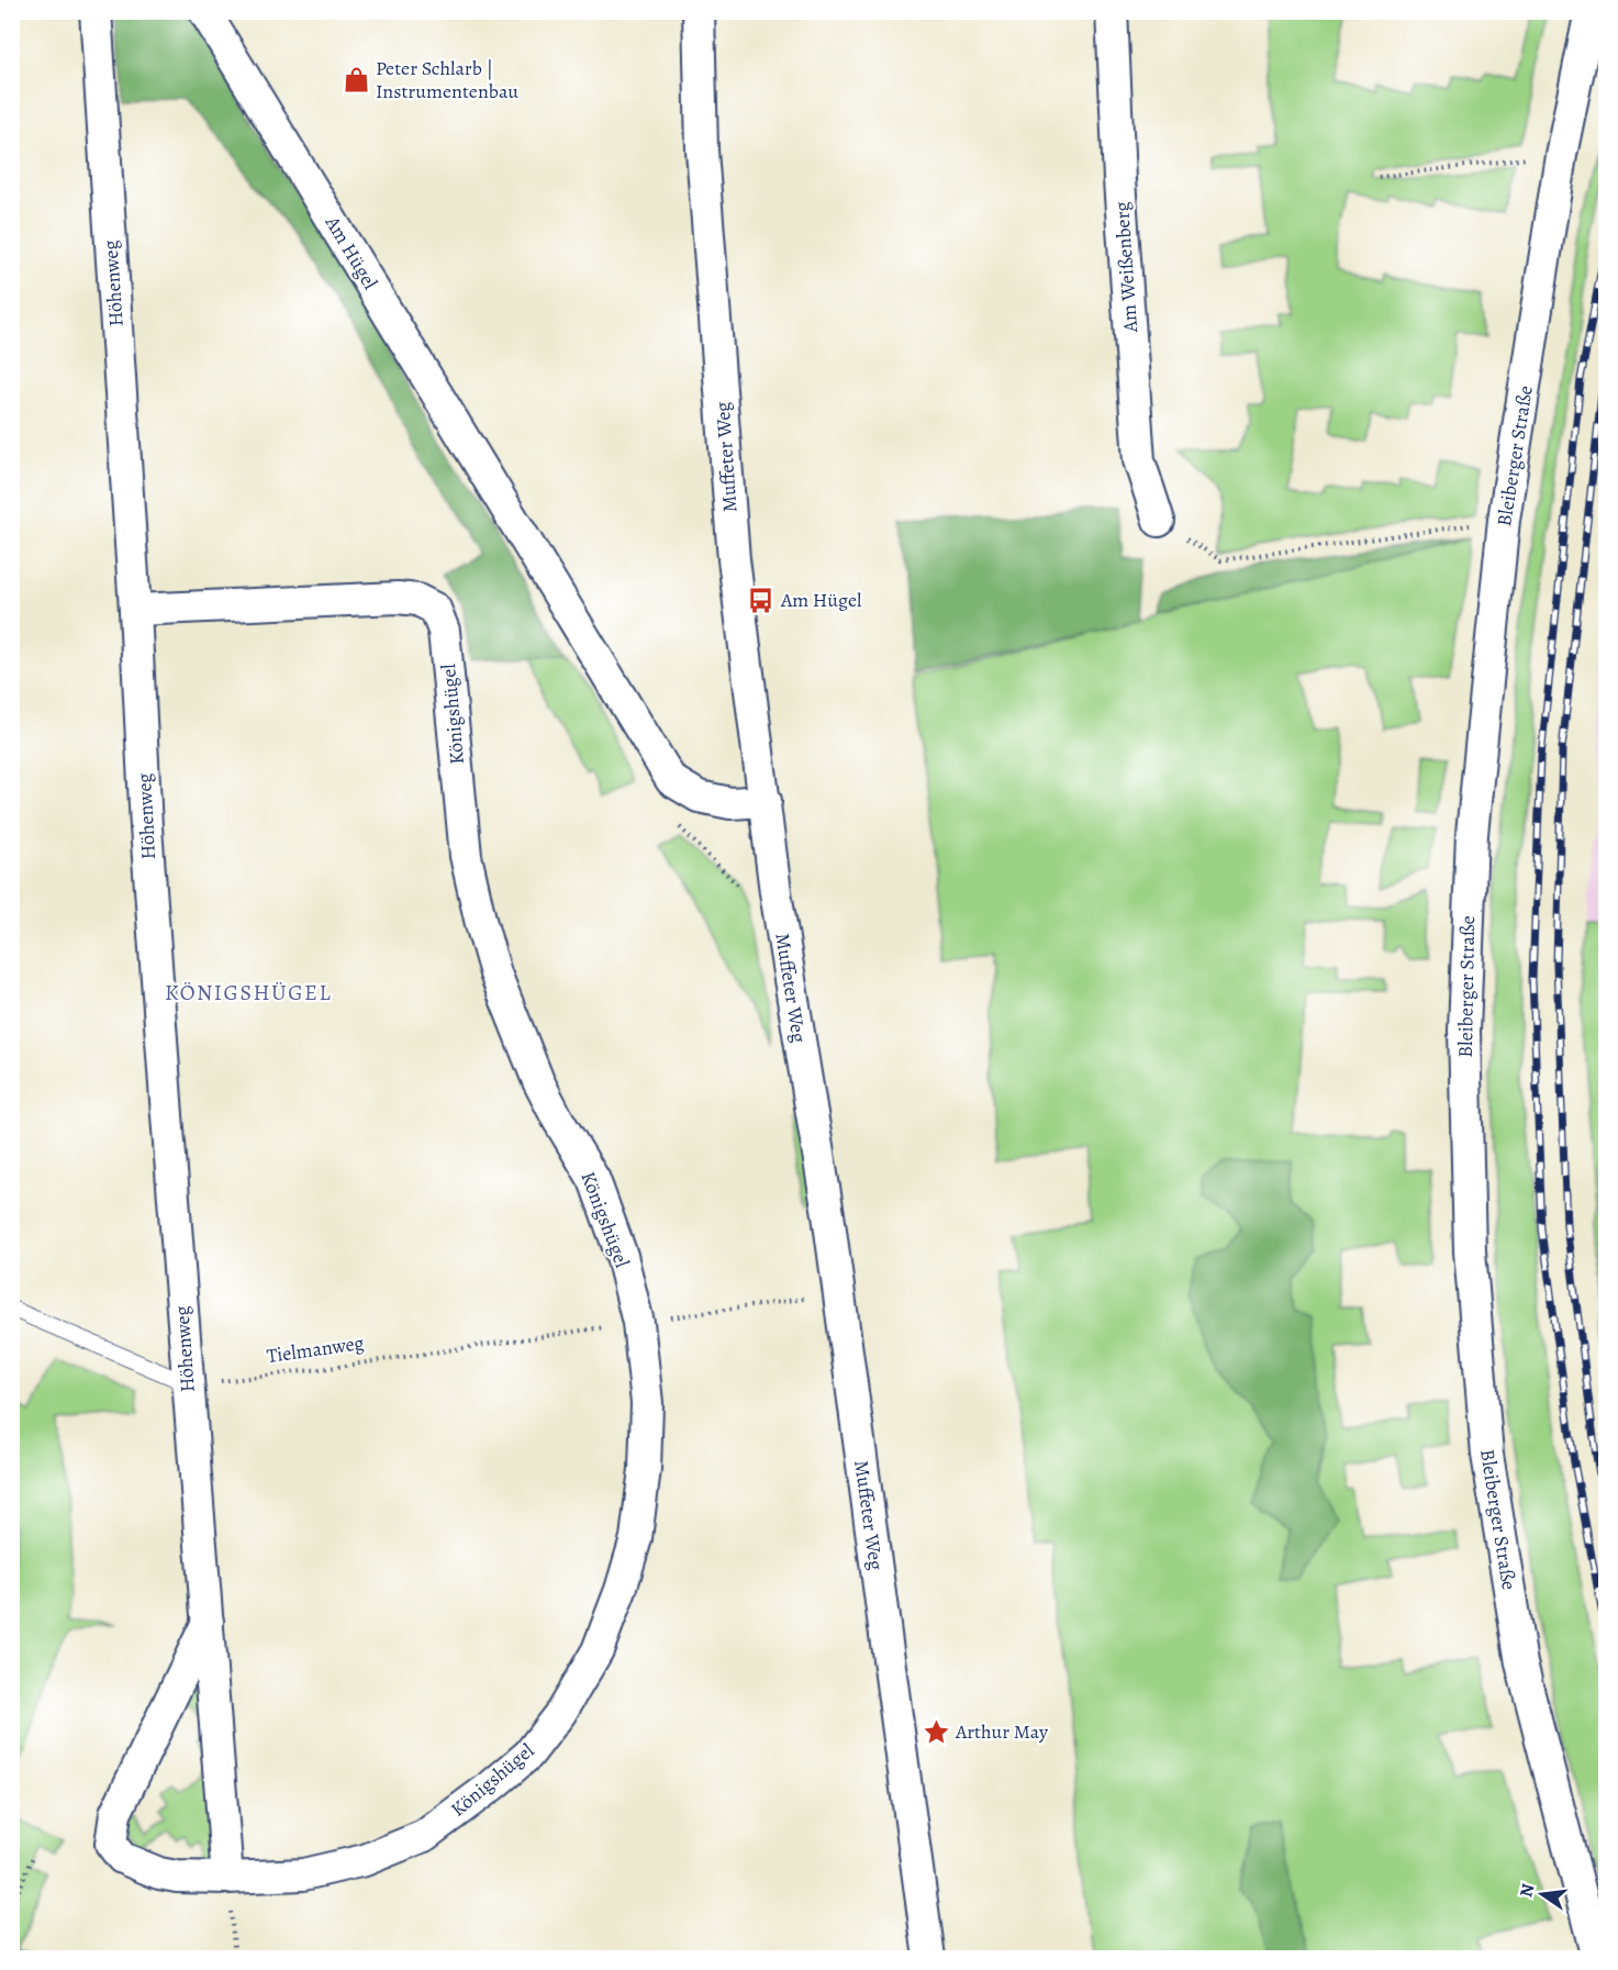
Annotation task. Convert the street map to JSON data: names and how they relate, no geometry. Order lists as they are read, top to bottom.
{
  "streets": {
    "street": [
      "Am Hügel",
      "Am Weißenberg",
      "Höhenweg",
      "Bleiberger Straße",
      "Muffeter Weg",
      "Königshügel"
    ],
    "path": ["Tielmanweg"]
  },
  "crossings": [
    ["Am Hügel", "Muffeter Weg"],
    ["Höhenweg", "Königshügel"],
    ["Höhenweg", "Tielmanweg"],
    ["Königshügel", "Tielmanweg"]
  ],
  "districts": ["KÖNIGSHÜGEL"],
  "places": {
    "shop": ["Peter Schlarb | Instrumentenbau"],
    "bus stop": ["Am Hügel"],
    "place": ["Arthur May"]
  },
  "north": "left"
}
